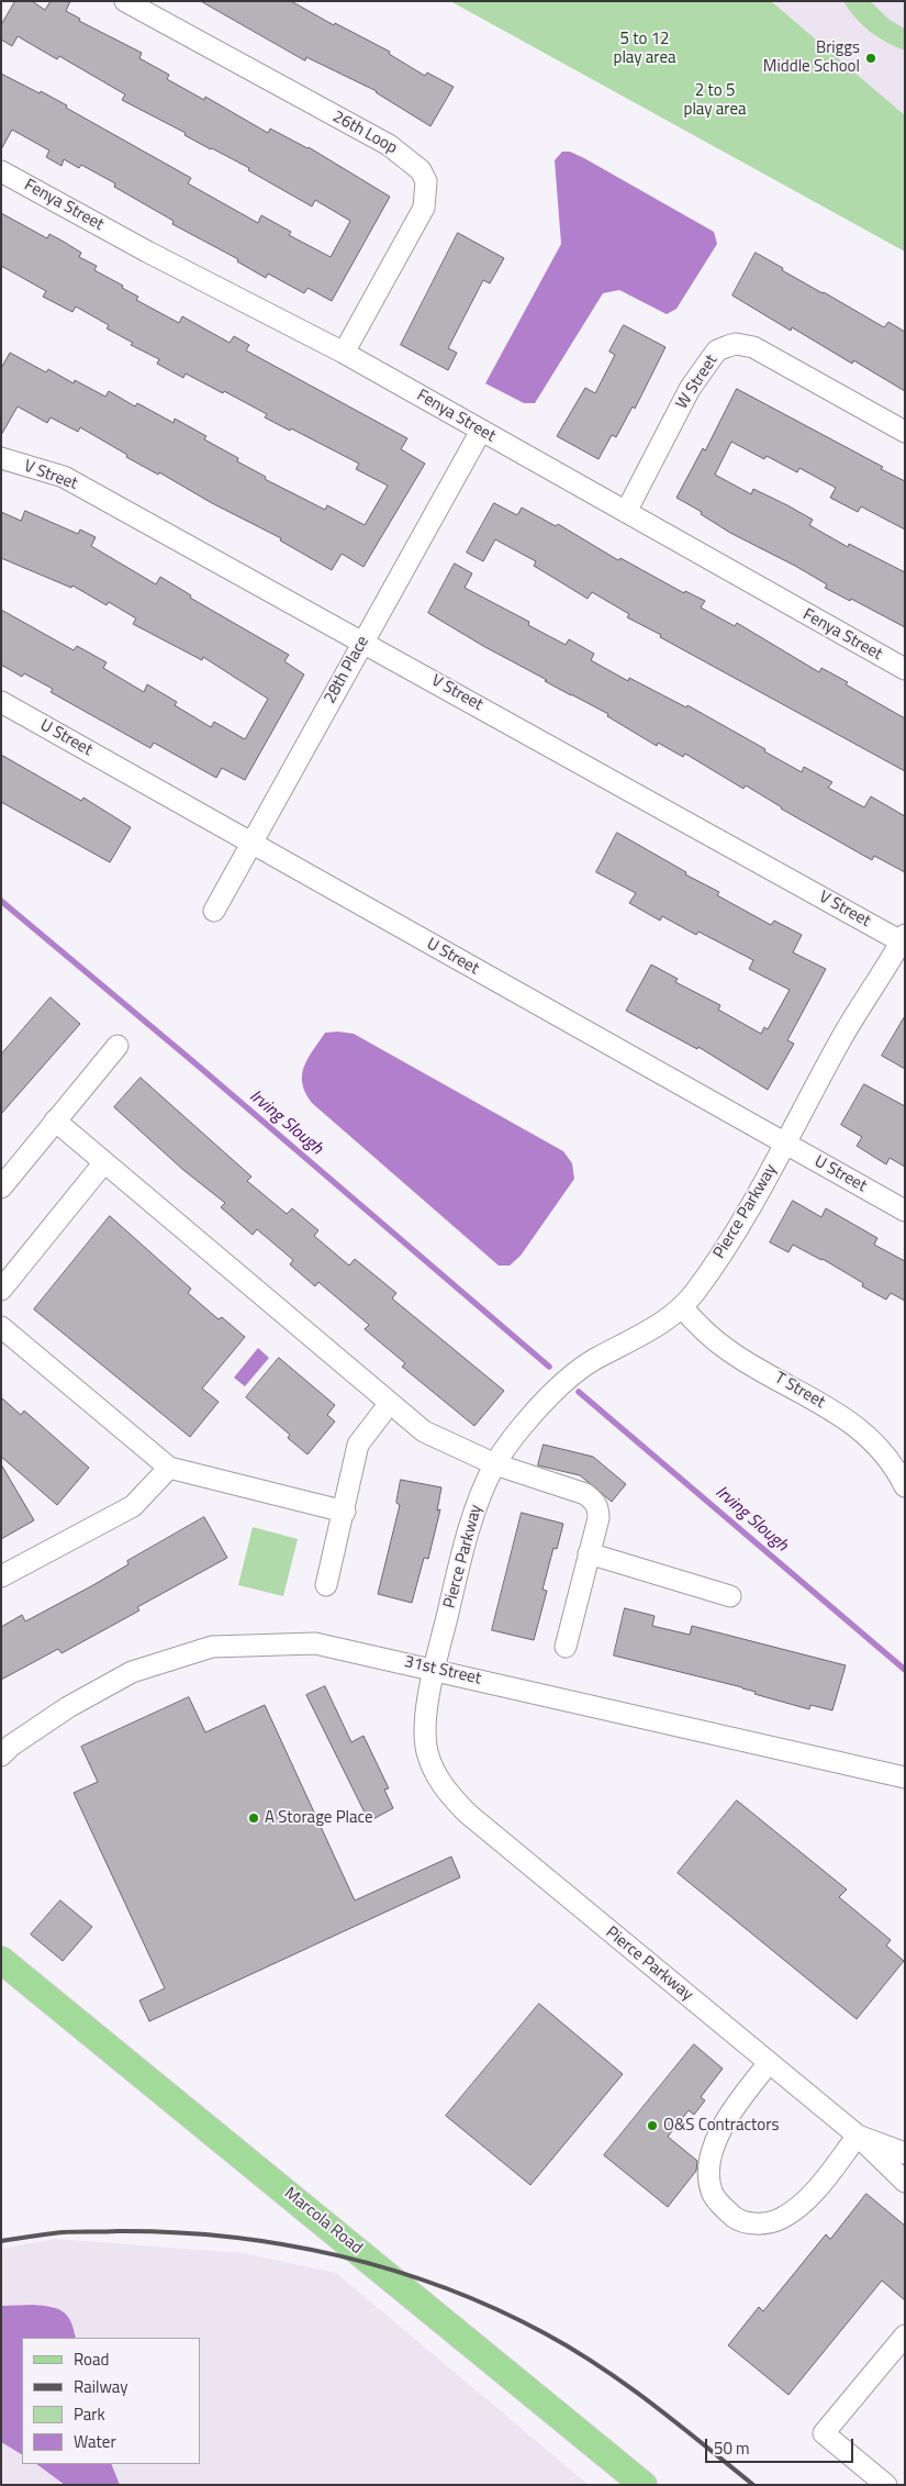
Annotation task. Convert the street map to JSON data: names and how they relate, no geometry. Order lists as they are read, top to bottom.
{
  "streets": {
    "main road": ["Marcola Road"],
    "street": [
      "26th Loop",
      "Fenya Street",
      "W Street",
      "V Street",
      "28th Place",
      "U Street",
      "Pierce Parkway",
      "T Street",
      "31st Street"
    ]
  },
  "crossings": [
    ["26th Loop", "Fenya Street"],
    ["Fenya Street", "W Street"],
    ["Fenya Street", "28th Place"],
    ["V Street", "28th Place"],
    ["V Street", "Pierce Parkway"],
    ["28th Place", "U Street"],
    ["U Street", "Pierce Parkway"],
    ["Pierce Parkway", "T Street"],
    ["Pierce Parkway", "31st Street"]
  ],
  "water": ["Irving Slough"],
  "parks": ["5 to 12 play area", "2 to 5 play area"],
  "places": ["Briggs Middle School", "A Storage Place", "O&S Contractors"],
  "legend": [
    "Road",
    "Railway",
    "Park",
    "Water"
  ],
  "scale_bar": "50 m"
}
